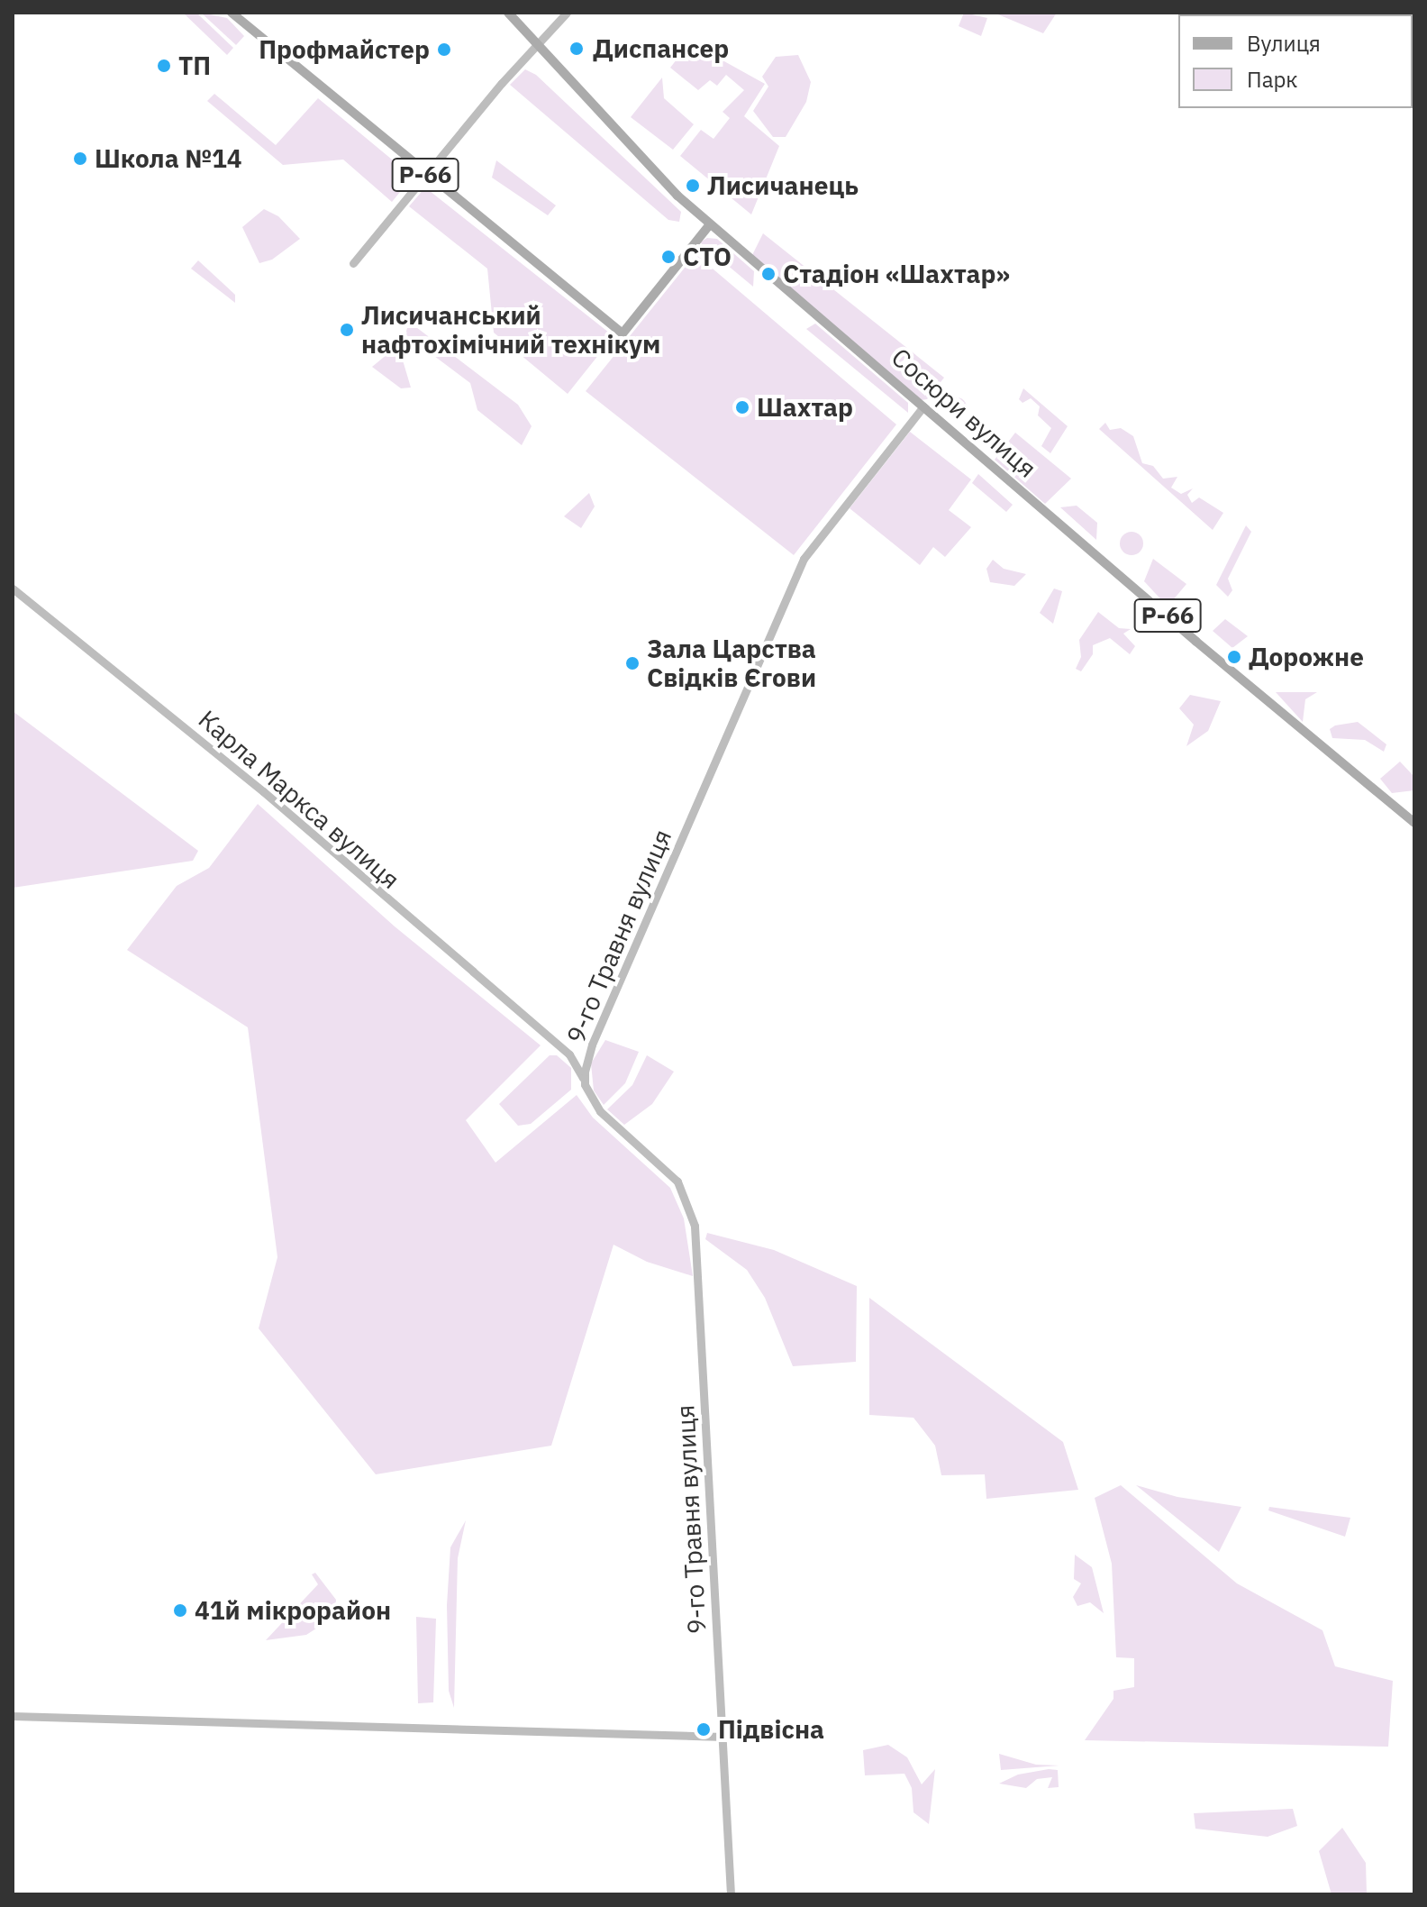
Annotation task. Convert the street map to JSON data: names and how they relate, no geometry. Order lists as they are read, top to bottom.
{
  "streets": {
    "main road": ["Р-66", "Сосюри вулиця"],
    "street": ["Карла Маркса вулиця", "9-го Травня вулиця"]
  },
  "crossings": [
    ["Р-66", "Сосюри вулиця"],
    ["Сосюри вулиця", "9-го Травня вулиця"],
    ["Карла Маркса вулиця", "9-го Травня вулиця"]
  ],
  "places": [
    "Диспансер",
    "Профмайстер",
    "ТП",
    "Школа №14",
    "Лисичанець",
    "СТО",
    "Стадіон «Шахтар»",
    "Лисичанський нафтохімічний технікум",
    "Шахтар",
    "Дорожне",
    "Зала Царства Свідків Єгови",
    "41й мікрорайон",
    "Підвісна"
  ],
  "legend": ["Вулиця", "Парк"]
}
